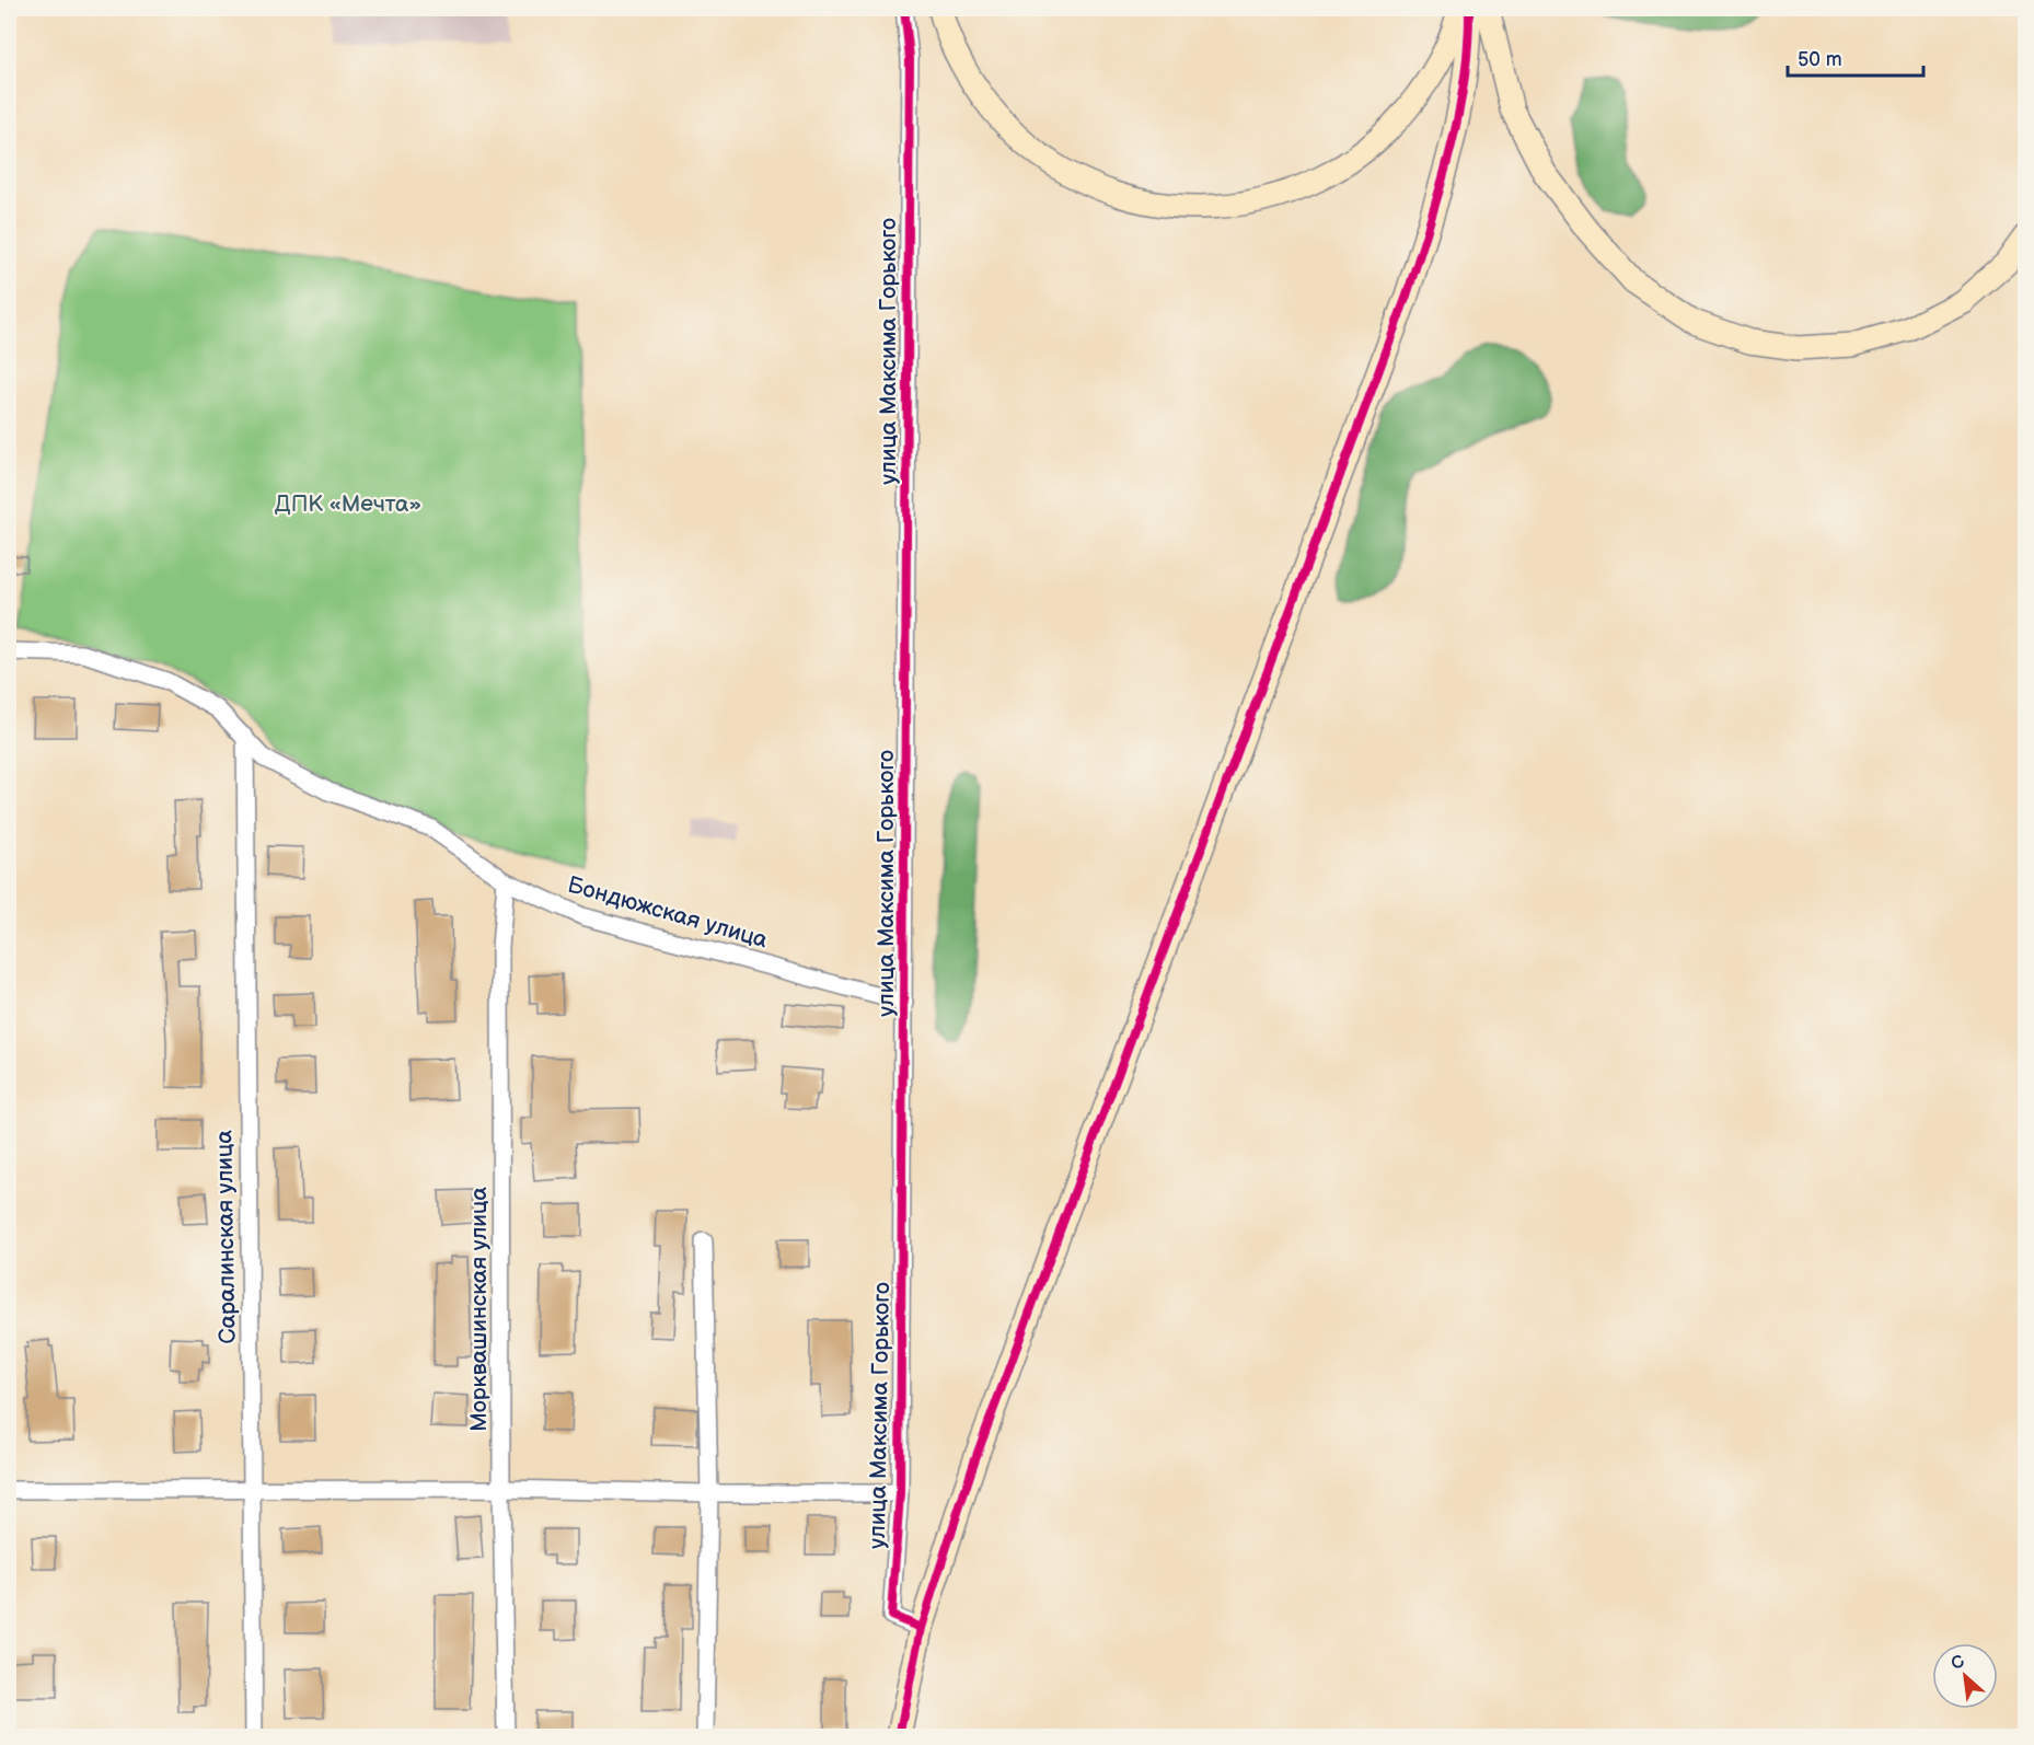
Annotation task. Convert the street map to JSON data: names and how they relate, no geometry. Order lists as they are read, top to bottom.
{
  "streets": {
    "street": [
      "улица Максима Горького",
      "Бондюжская улица",
      "Саралинская улица",
      "Морквашинская улица"
    ]
  },
  "crossings": [
    ["улица Максима Горького", "Бондюжская улица"],
    ["Бондюжская улица", "Саралинская улица"],
    ["Бондюжская улица", "Морквашинская улица"]
  ],
  "parks": ["ДПК «Мечта»"],
  "scale_bar": "50 m",
  "north": "top left"
}
